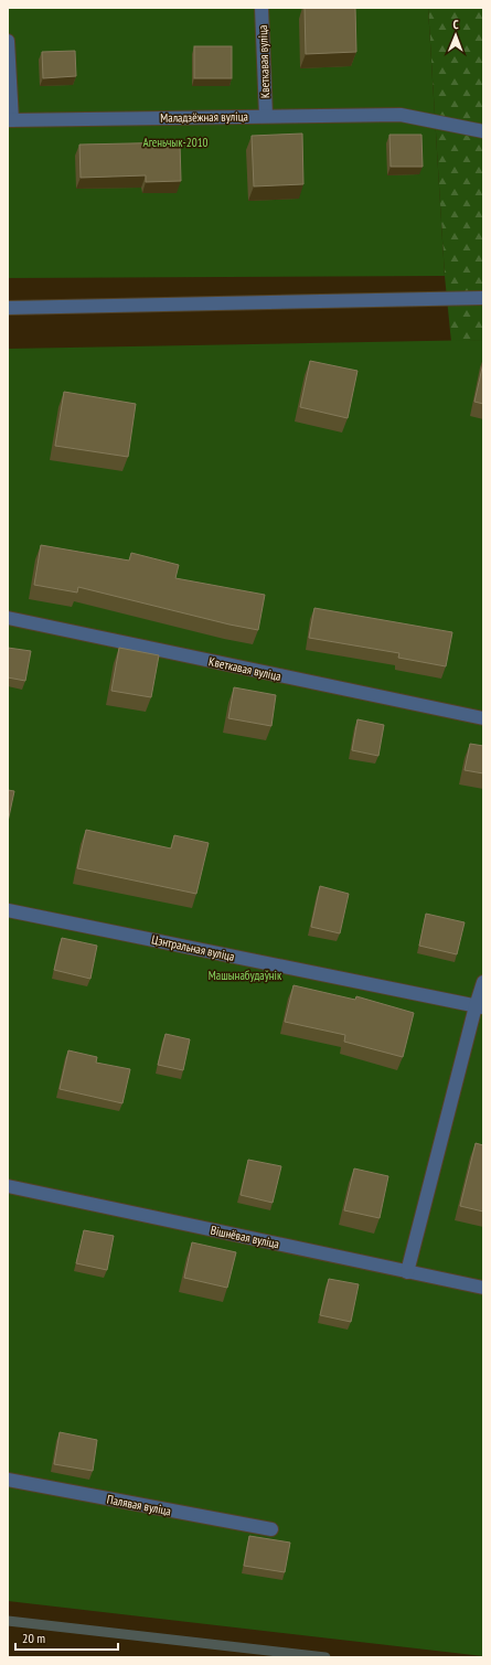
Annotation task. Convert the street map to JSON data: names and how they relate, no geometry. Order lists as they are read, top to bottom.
{
  "streets": {
    "street": [
      "Кветкавая вуліца",
      "Маладзёжная вуліца",
      "Цэнтральная вуліца",
      "Вішнёвая вуліца",
      "Палявая вуліца"
    ]
  },
  "crossings": [
    ["Кветкавая вуліца", "Маладзёжная вуліца"]
  ],
  "parks": ["Агеньчык-2010", "Машынабудаўнік"],
  "scale_bar": "20 m",
  "north": "top"
}
